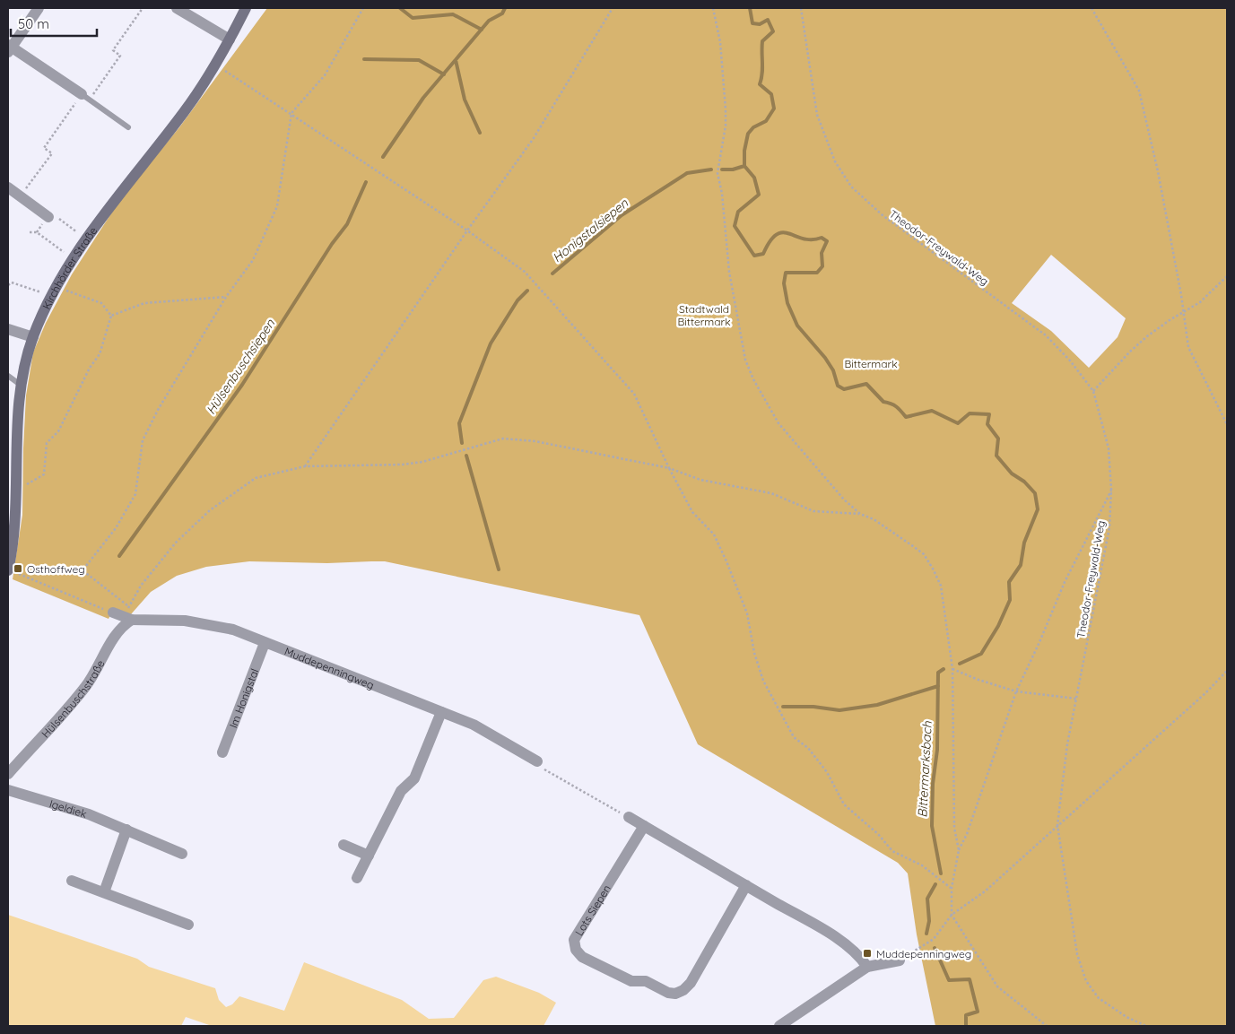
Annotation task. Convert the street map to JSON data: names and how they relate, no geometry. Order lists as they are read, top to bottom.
{
  "streets": {
    "main road": ["Kirchhörder Straße"],
    "street": [
      "Muddepenningweg",
      "Hülsenbuschstraße",
      "Im Honigstal",
      "Igeldiek",
      "Lots Siepen"
    ],
    "path": ["Theodor-Freywald-Weg"]
  },
  "crossings": [
    ["Muddepenningweg", "Hülsenbuschstraße"],
    ["Muddepenningweg", "Im Honigstal"]
  ],
  "water": ["Honigstalsiepen", "Hülsenbuschsiepen", "Bittermarksbach"],
  "parks": ["Stadtwald Bittermark", "Bittermark"],
  "places": {
    "transit": ["Osthoffweg", "Muddepenningweg"]
  },
  "scale_bar": "50 m"
}
